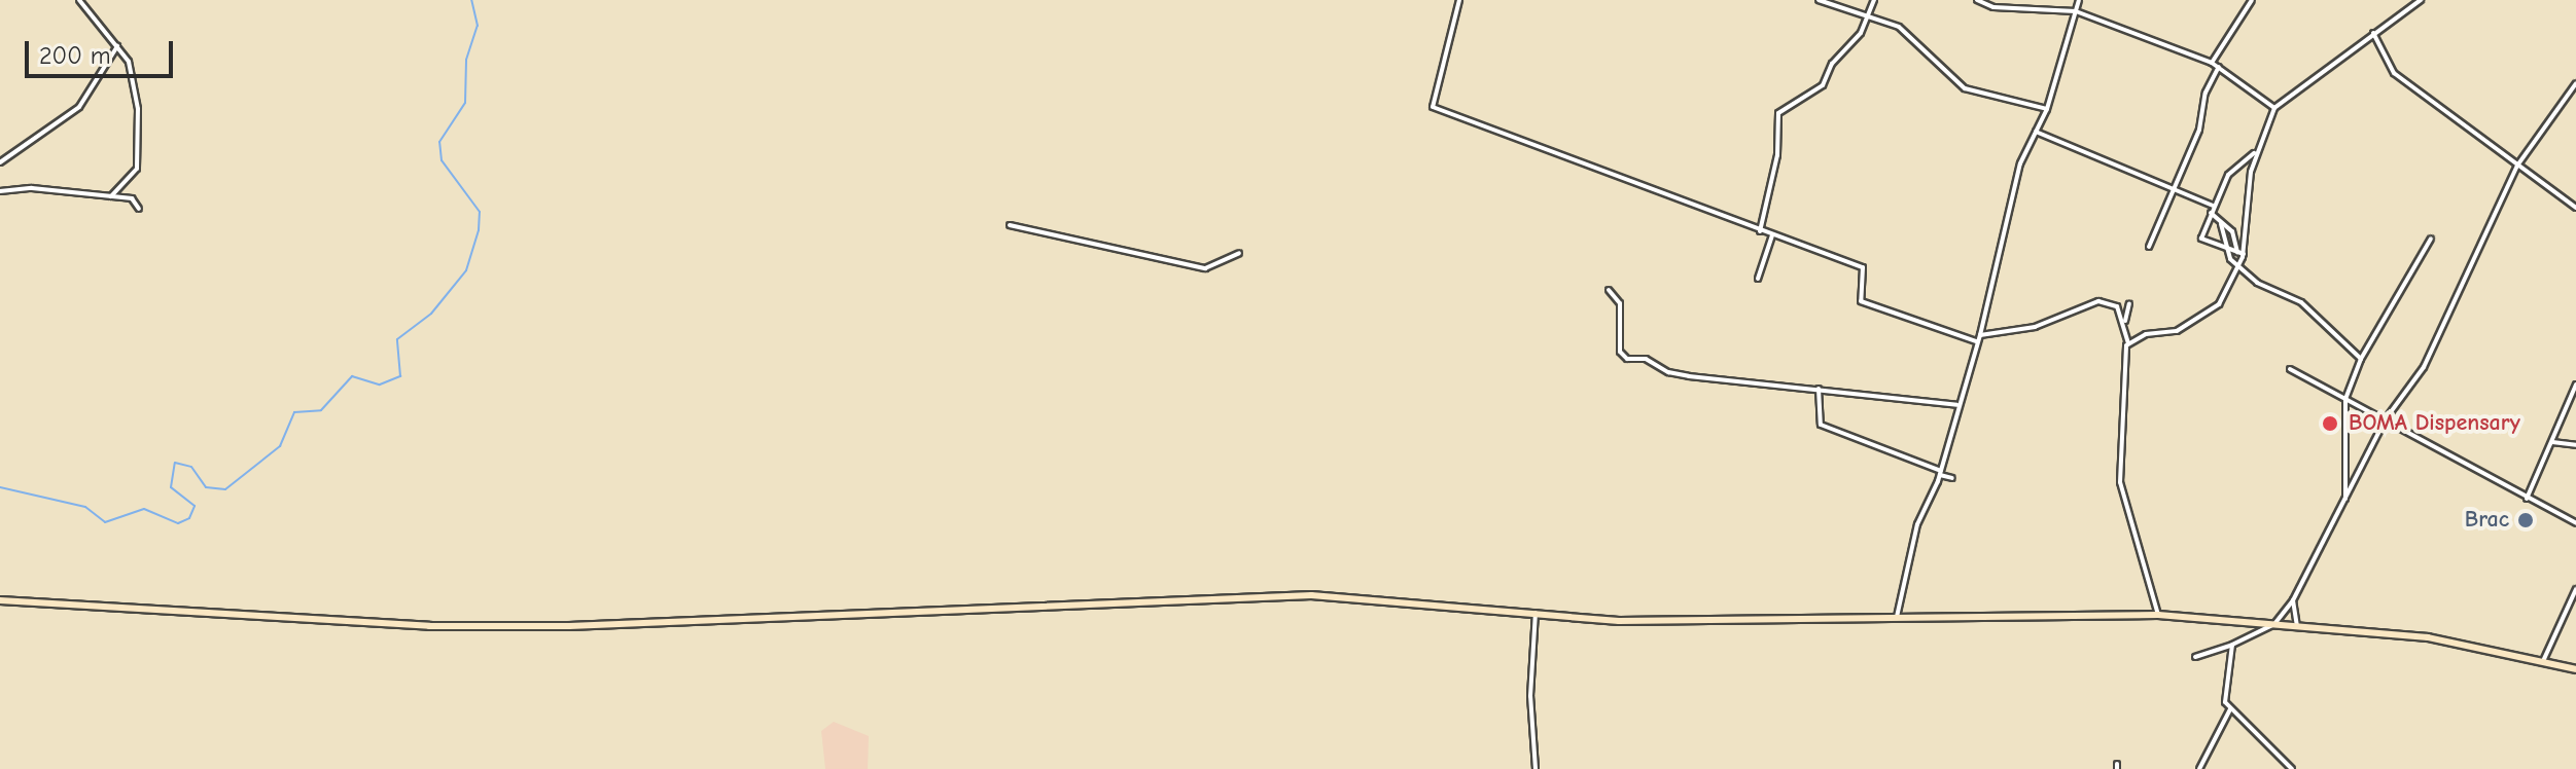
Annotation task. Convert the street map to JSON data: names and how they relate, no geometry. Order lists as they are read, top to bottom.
{
  "places": ["BOMA Dispensary", "Brac"],
  "scale_bar": "200 m"
}
